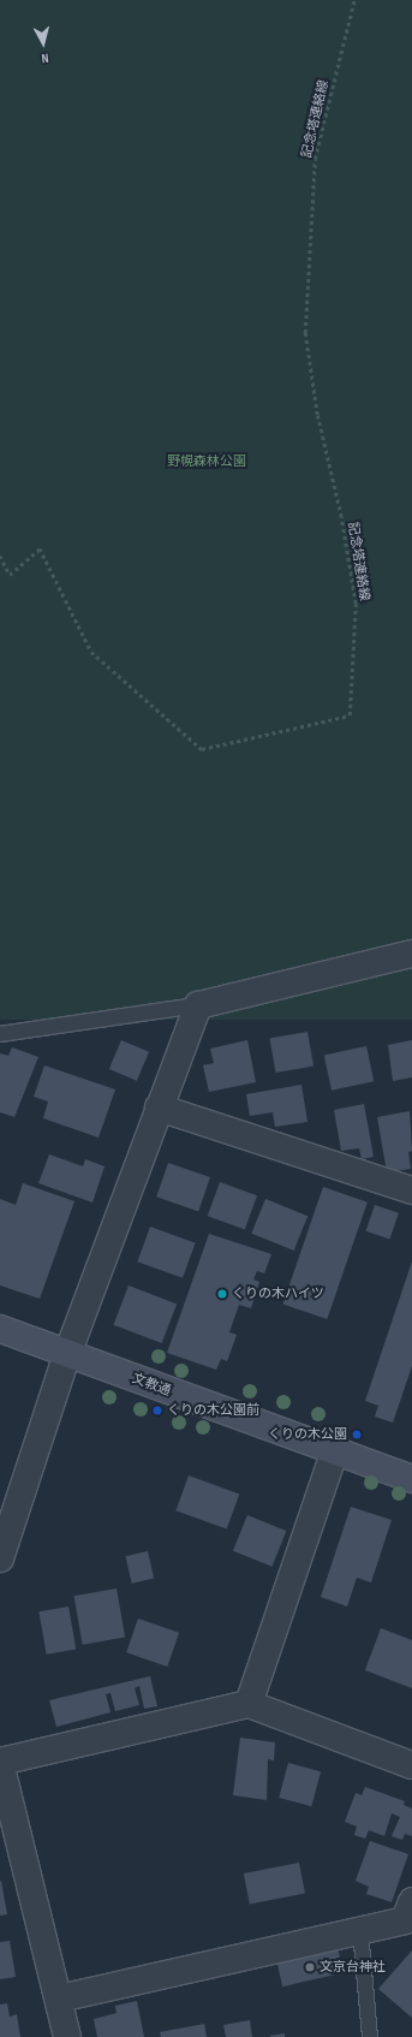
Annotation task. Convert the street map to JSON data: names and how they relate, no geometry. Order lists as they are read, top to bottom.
{
  "streets": {
    "street": ["文教通"],
    "path": ["記念塔連絡線"]
  },
  "parks": ["野幌森林公園"],
  "places": [
    "くりの木ハイツ",
    "くりの木公園前",
    "くりの木公園",
    "文京台神社"
  ],
  "north": "bottom"
}
